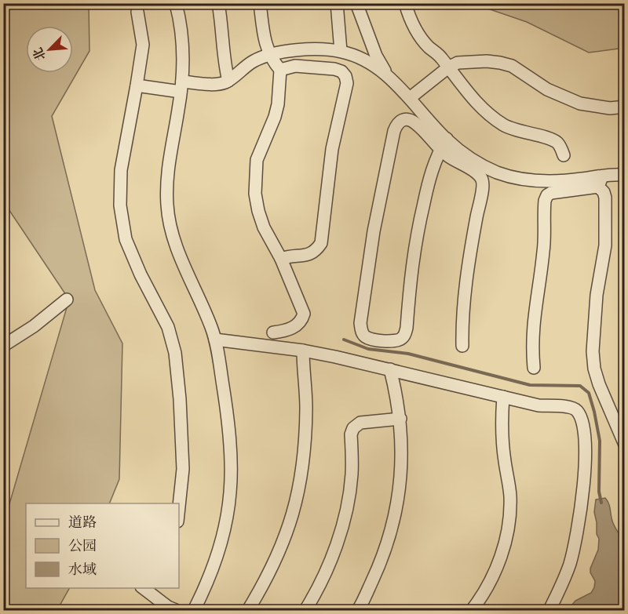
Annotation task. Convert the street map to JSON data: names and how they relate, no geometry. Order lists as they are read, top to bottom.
{
  "legend": ["道路", "公园", "水域"],
  "north": "bottom left"
}
